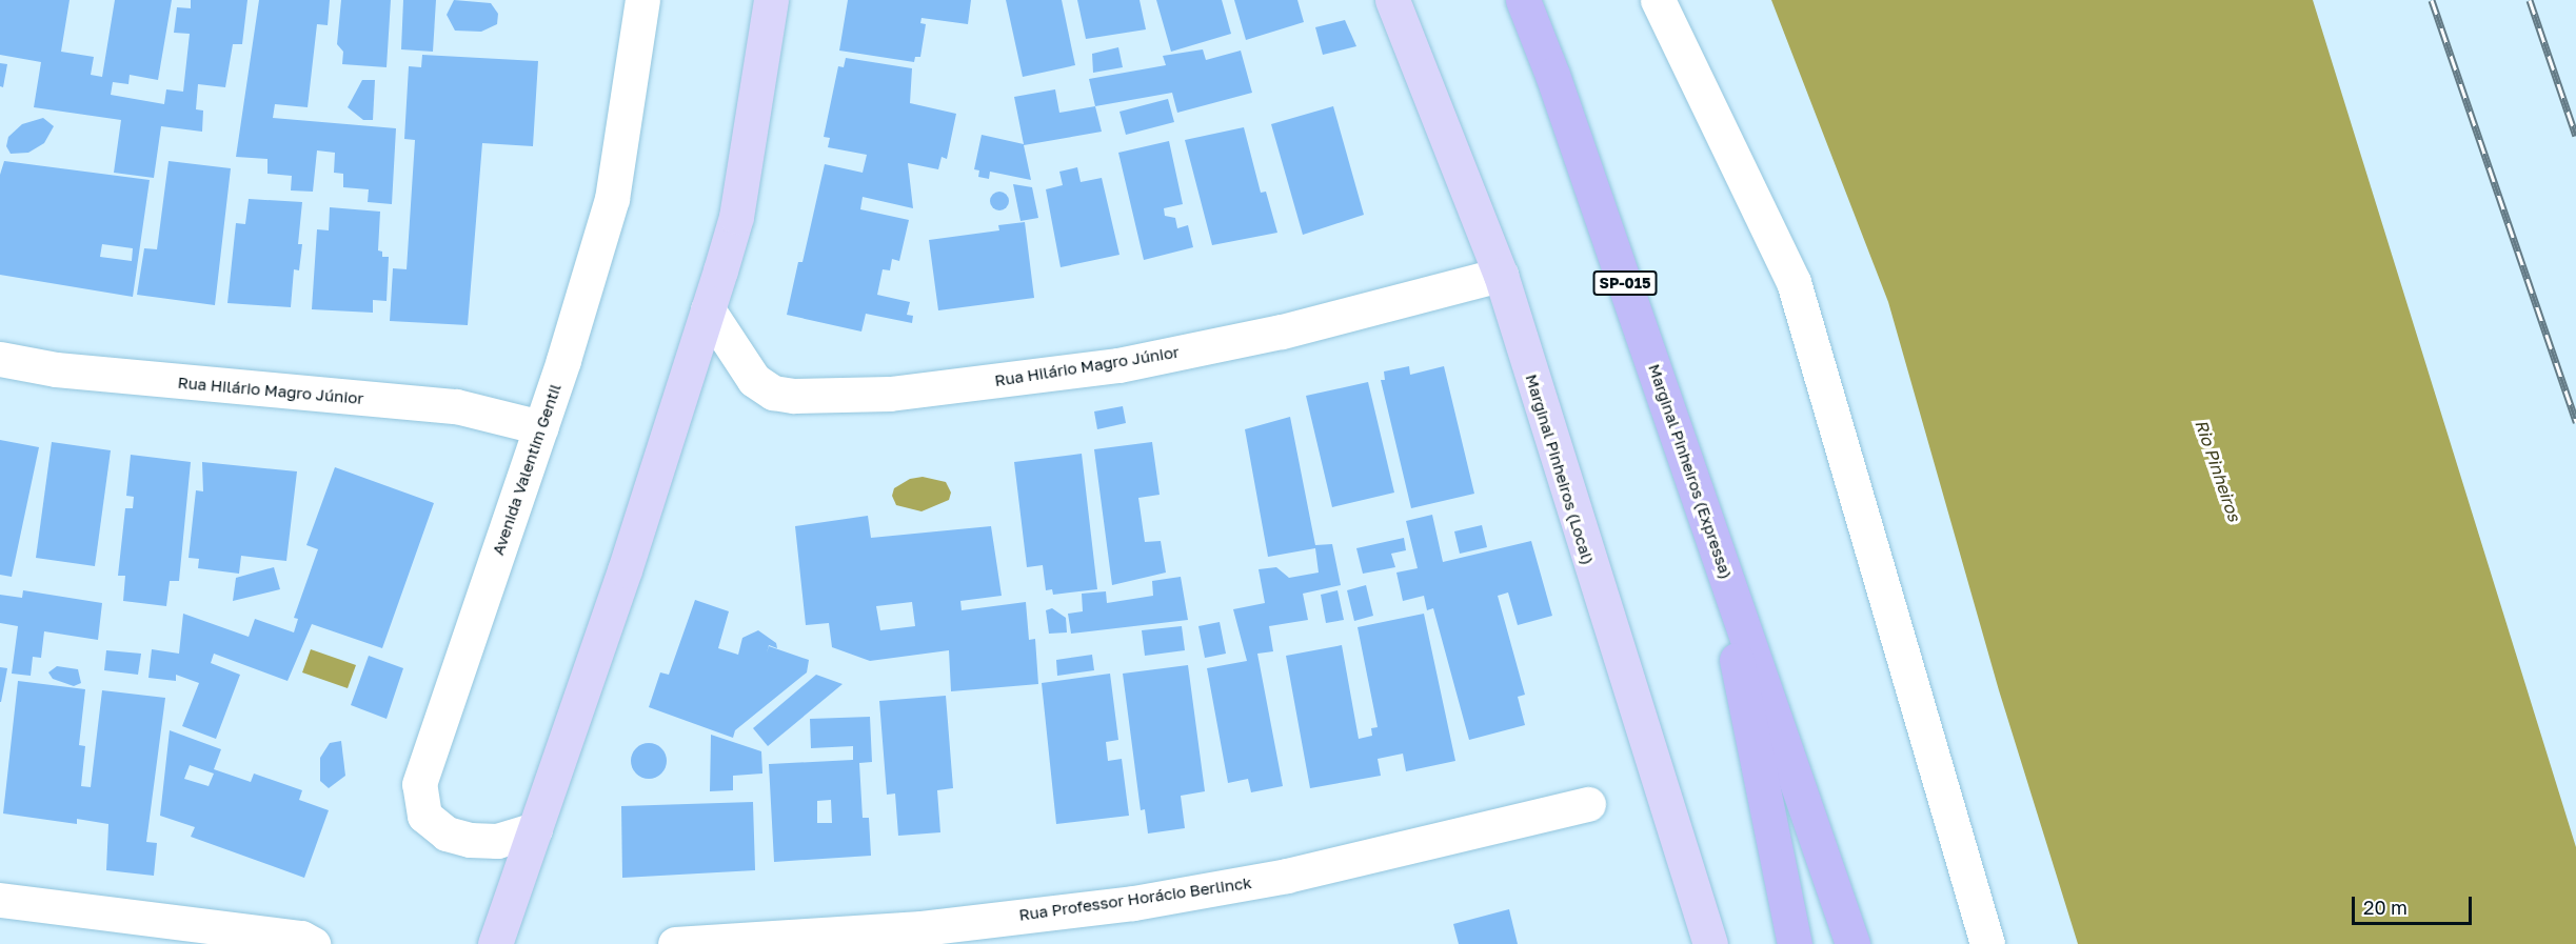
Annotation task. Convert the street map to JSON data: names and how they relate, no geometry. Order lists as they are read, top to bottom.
{
  "streets": {
    "highway": ["SP-015", "Marginal Pinheiros (Expressa)"],
    "main road": ["Marginal Pinheiros (Local)"],
    "street": ["Rua Hilário Magro Júnior", "Avenida Valentim Gentil", "Rua Professor Horácio Berlinck"]
  },
  "crossings": [
    ["Rua Hilário Magro Júnior", "Avenida Valentim Gentil"],
    ["Rua Hilário Magro Júnior", "Marginal Pinheiros (Local)"]
  ],
  "water": ["Rio Pinheiros"],
  "scale_bar": "20 m"
}
